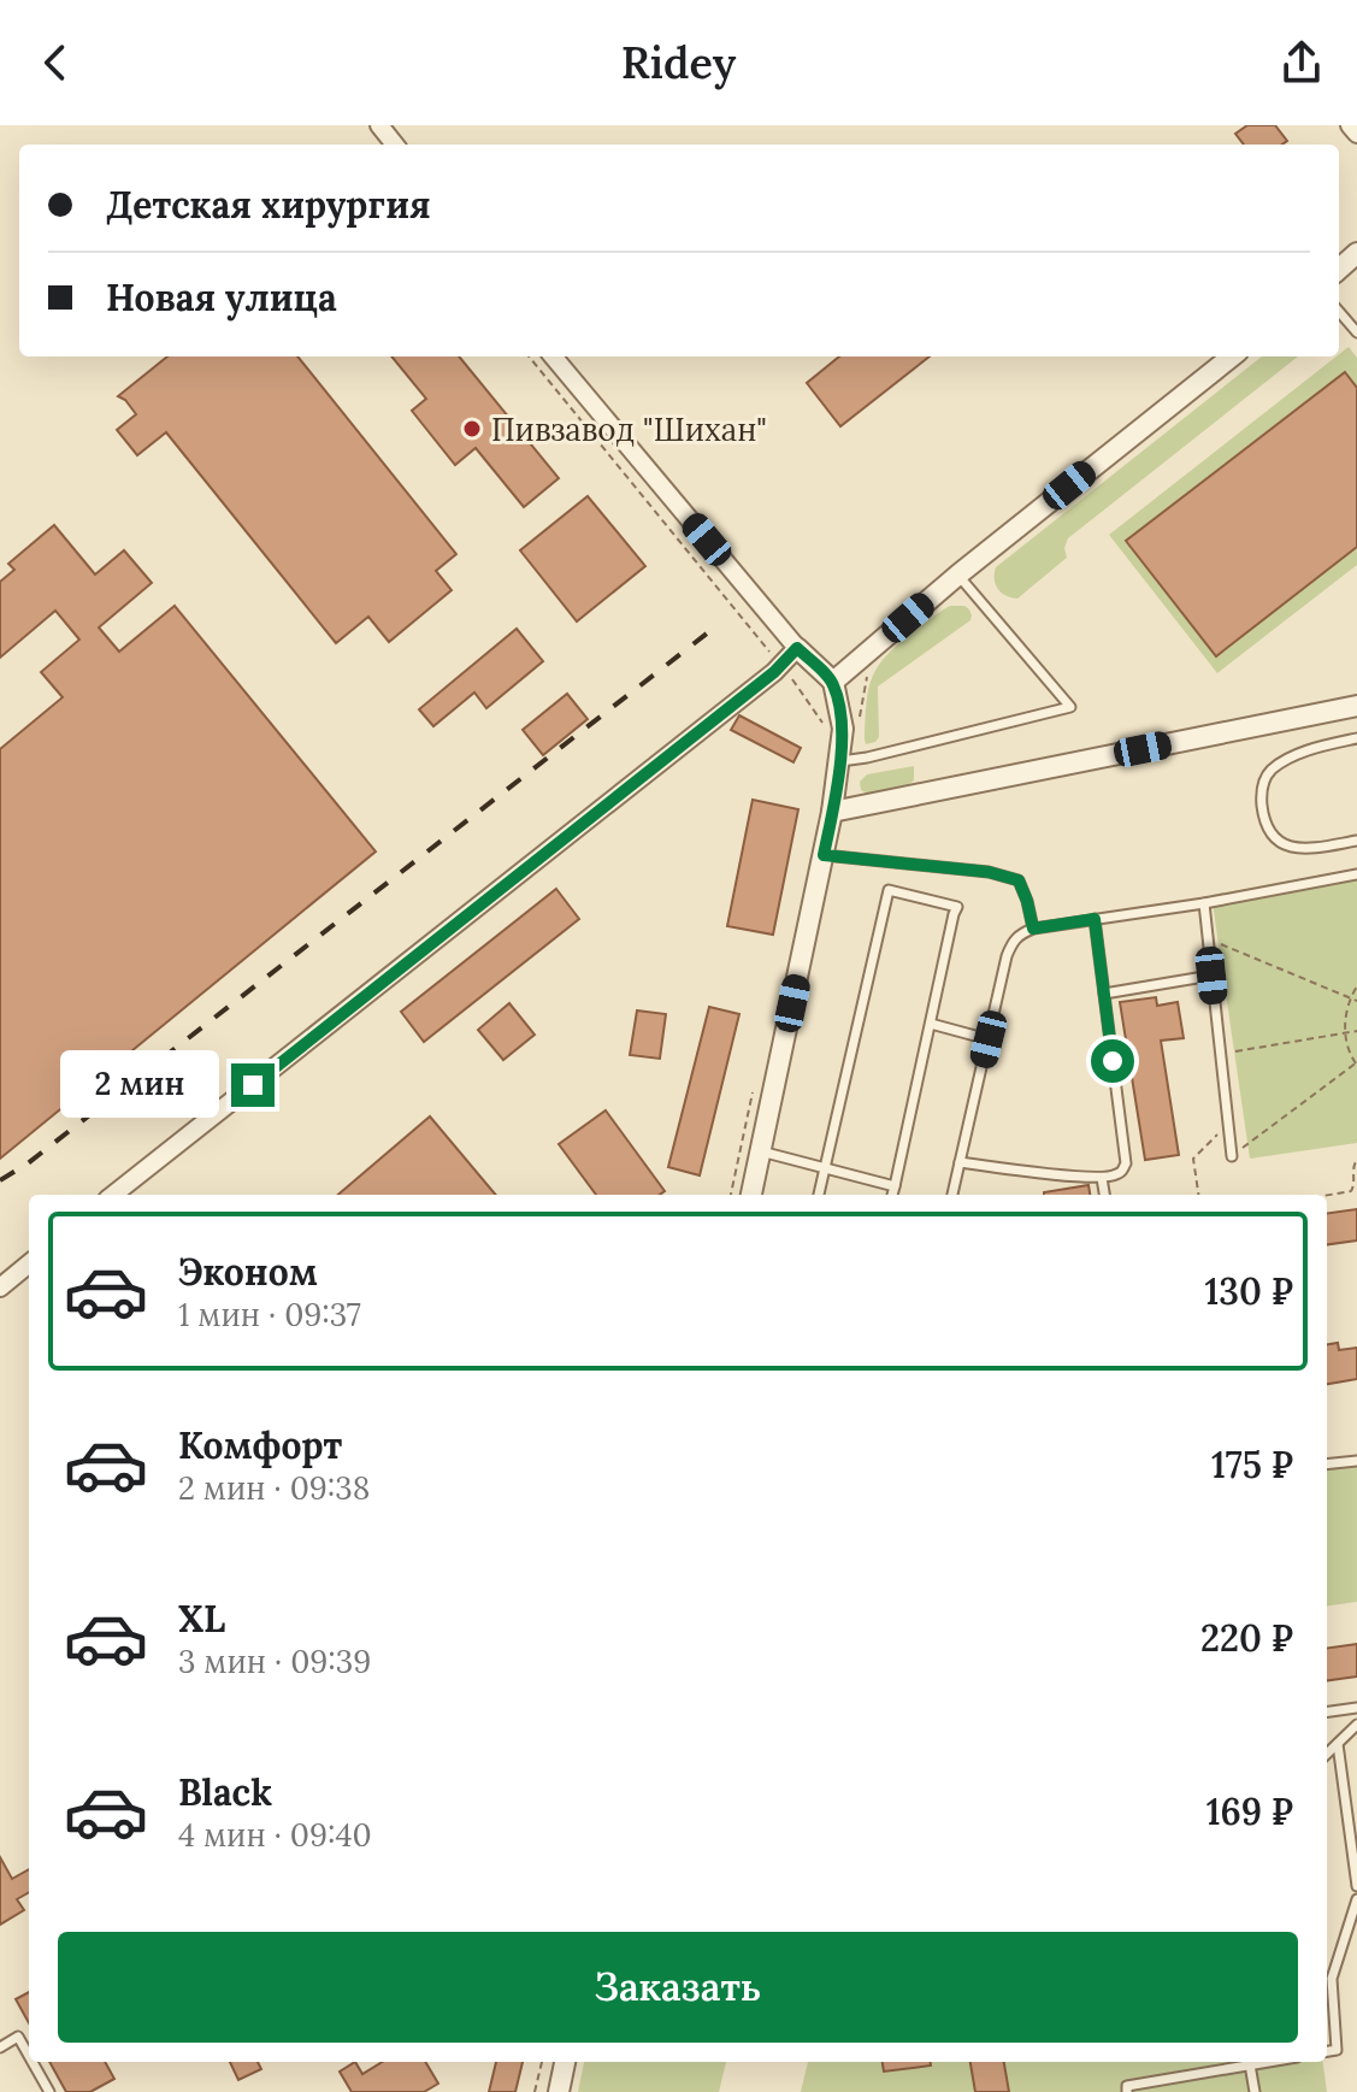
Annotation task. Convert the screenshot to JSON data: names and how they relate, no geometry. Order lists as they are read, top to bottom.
{
  "places": ["Пивзавод \"Шихан\""],
  "page": {
    "header": "Ridey",
    "banner": ["Детская хирургия", "Новая улица"],
    "bubble": "2 мин",
    "list": [
      {
        "name": "Эконом",
        "note": "1 мин · 09:37",
        "value": "130 ₽"
      },
      {
        "name": "Комфорт",
        "note": "2 мин · 09:38",
        "value": "175 ₽"
      },
      {
        "name": "XL",
        "note": "3 мин · 09:39",
        "value": "220 ₽"
      },
      {
        "name": "Black",
        "note": "4 мин · 09:40",
        "value": "169 ₽"
      }
    ],
    "buttons": "Заказать"
  }
}
